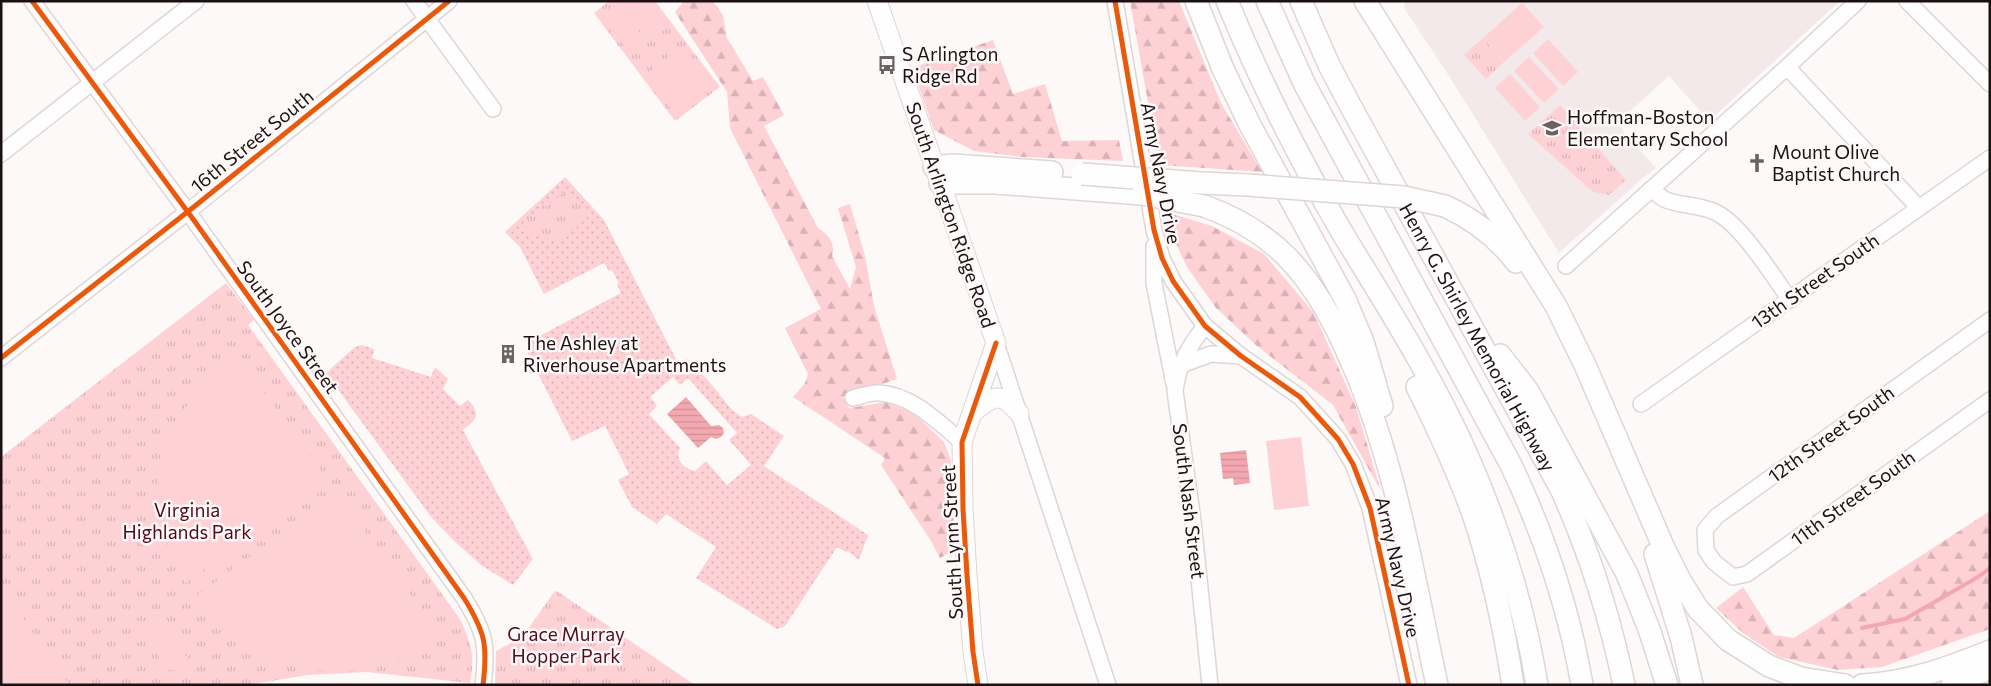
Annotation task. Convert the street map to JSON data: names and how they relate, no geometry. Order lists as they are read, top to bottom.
{
  "streets": {
    "highway": ["Henry G. Shirley Memorial Highway"],
    "main road": ["South Arlington Ridge Road", "South Lynn Street"],
    "street": [
      "16th Street South",
      "Army Navy Drive",
      "13th Street South",
      "South Joyce Street",
      "12th Street South",
      "11th Street South",
      "South Nash Street"
    ]
  },
  "crossings": [
    ["16th Street South", "South Joyce Street"],
    ["Army Navy Drive", "South Nash Street"],
    ["South Arlington Ridge Road", "South Lynn Street"],
    ["12th Street South", "11th Street South"]
  ],
  "parks": ["Virginia Highlands Park", "Grace Murray Hopper Park"],
  "places": {
    "bus stop": ["S Arlington Ridge Rd"],
    "school or university": ["Hoffman-Boston Elementary School"],
    "church": ["Mount Olive Baptist Church"],
    "building": ["The Ashley at Riverhouse Apartments"]
  }
}
